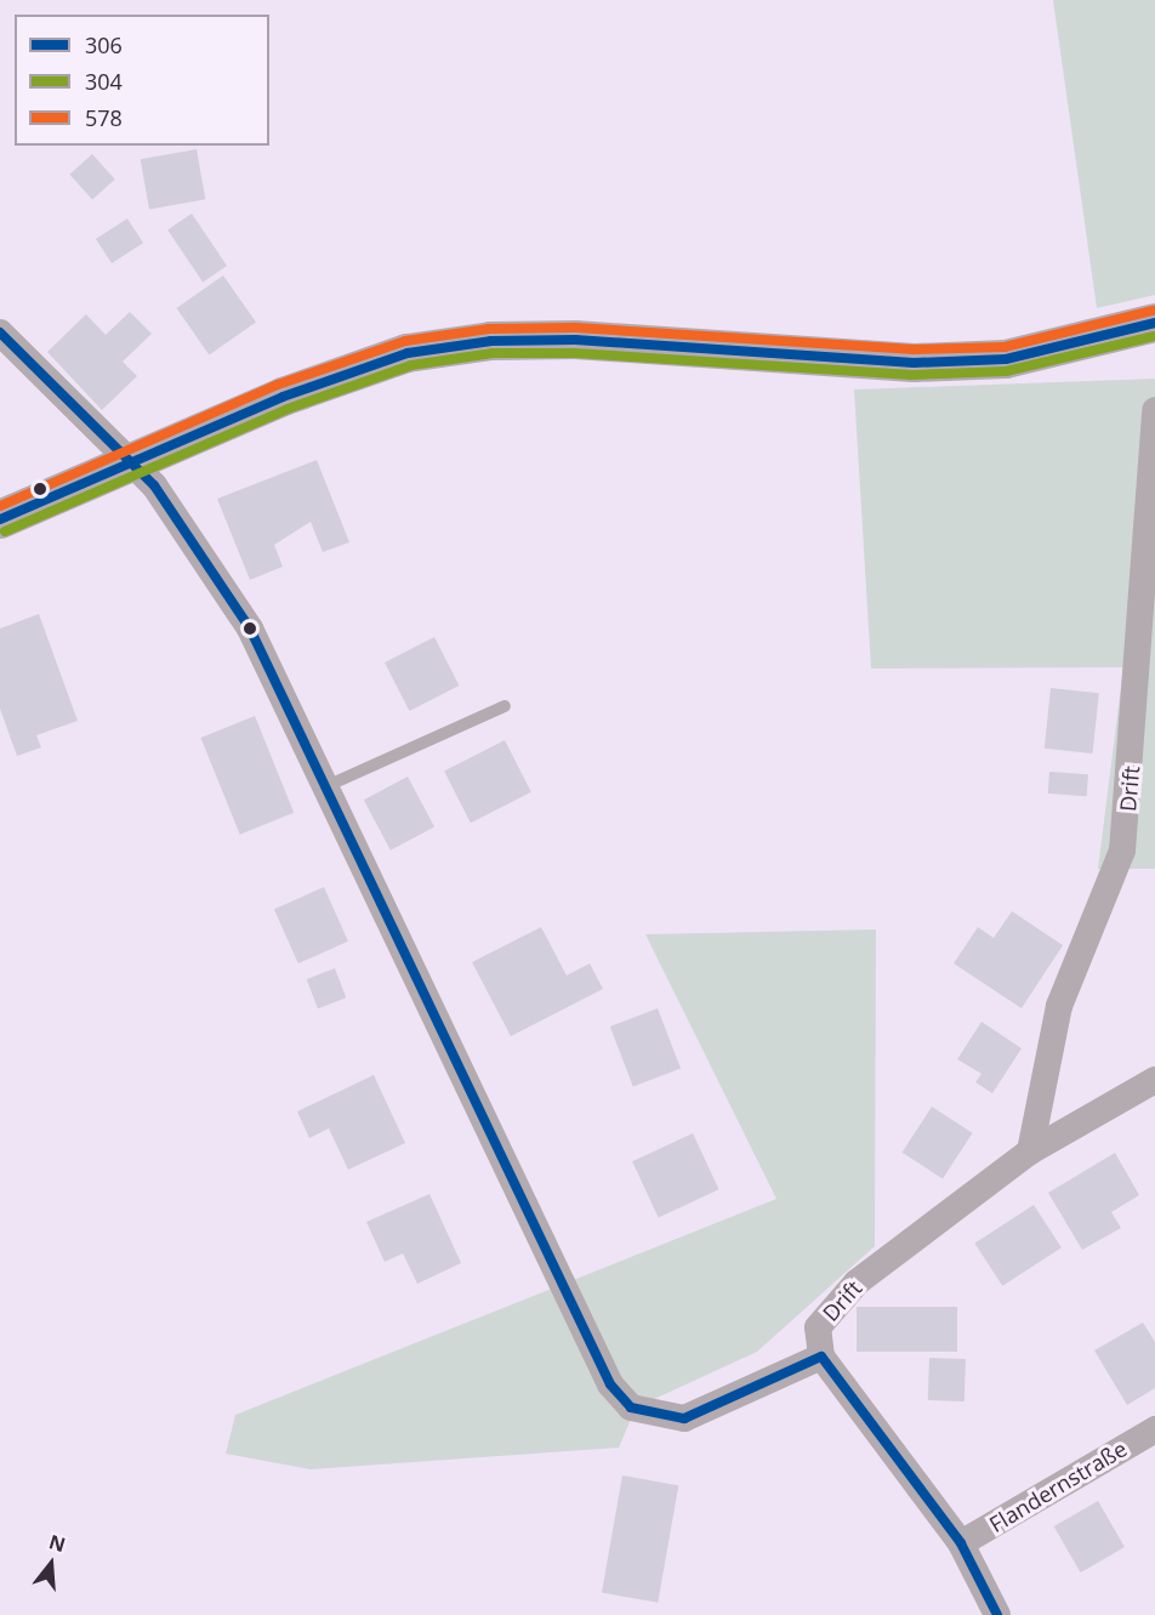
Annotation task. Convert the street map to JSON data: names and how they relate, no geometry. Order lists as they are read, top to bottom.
{
  "streets": {
    "street": ["Drift", "Flandernstraße"]
  },
  "lines": ["transit line 578", "transit line 306", "transit line 304"],
  "legend": ["306", "304", "578"],
  "north": "top"
}
